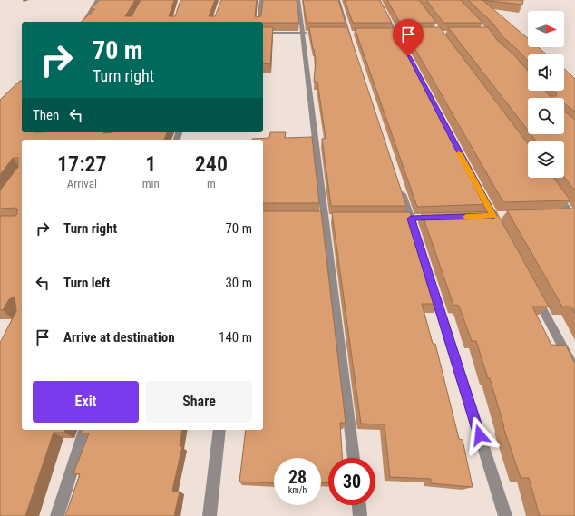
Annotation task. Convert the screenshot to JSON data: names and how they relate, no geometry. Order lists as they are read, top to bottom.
{
  "north": "right",
  "page": {
    "turn": ["70 m", "Turn right"],
    "then": "Then",
    "eta": [
      "17:27",
      "Arrival",
      "1",
      "min",
      "240",
      "m"
    ],
    "list": [
      {
        "name": "Turn right",
        "value": "70 m"
      },
      {
        "name": "Turn left",
        "value": "30 m"
      },
      {
        "name": "Arrive at destination",
        "value": "140 m"
      }
    ],
    "buttons": ["Exit", "Share"],
    "speed": "28 km/h",
    "limit": "30"
  }
}
